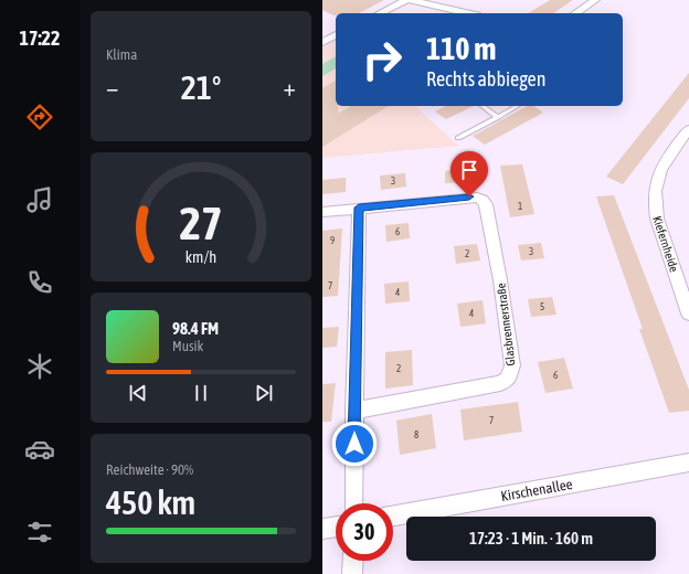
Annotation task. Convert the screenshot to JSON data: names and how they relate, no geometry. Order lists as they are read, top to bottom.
{
  "streets": {
    "street": ["Kiefernheide", "Glasbrennerstraße", "Kirschenallee"]
  },
  "house_numbers": [
    "3",
    "1",
    "6",
    "9",
    "3",
    "2",
    "7",
    "4",
    "5",
    "4",
    "2",
    "6",
    "7",
    "8"
  ],
  "page": {
    "tabs": "17:22",
    "tile": [
      "Klima",
      ["Reichweite · 90%", "450 km"]
    ],
    "turn": ["110 m", "Rechts abbiegen"],
    "heat": ["−", "21°", "+"],
    "song": ["98.4 FM", "Musik"],
    "limit": "30",
    "trip": "17:23 · 1 Min. · 160 m",
    "gauge": ["27", "km/h"]
  }
}
